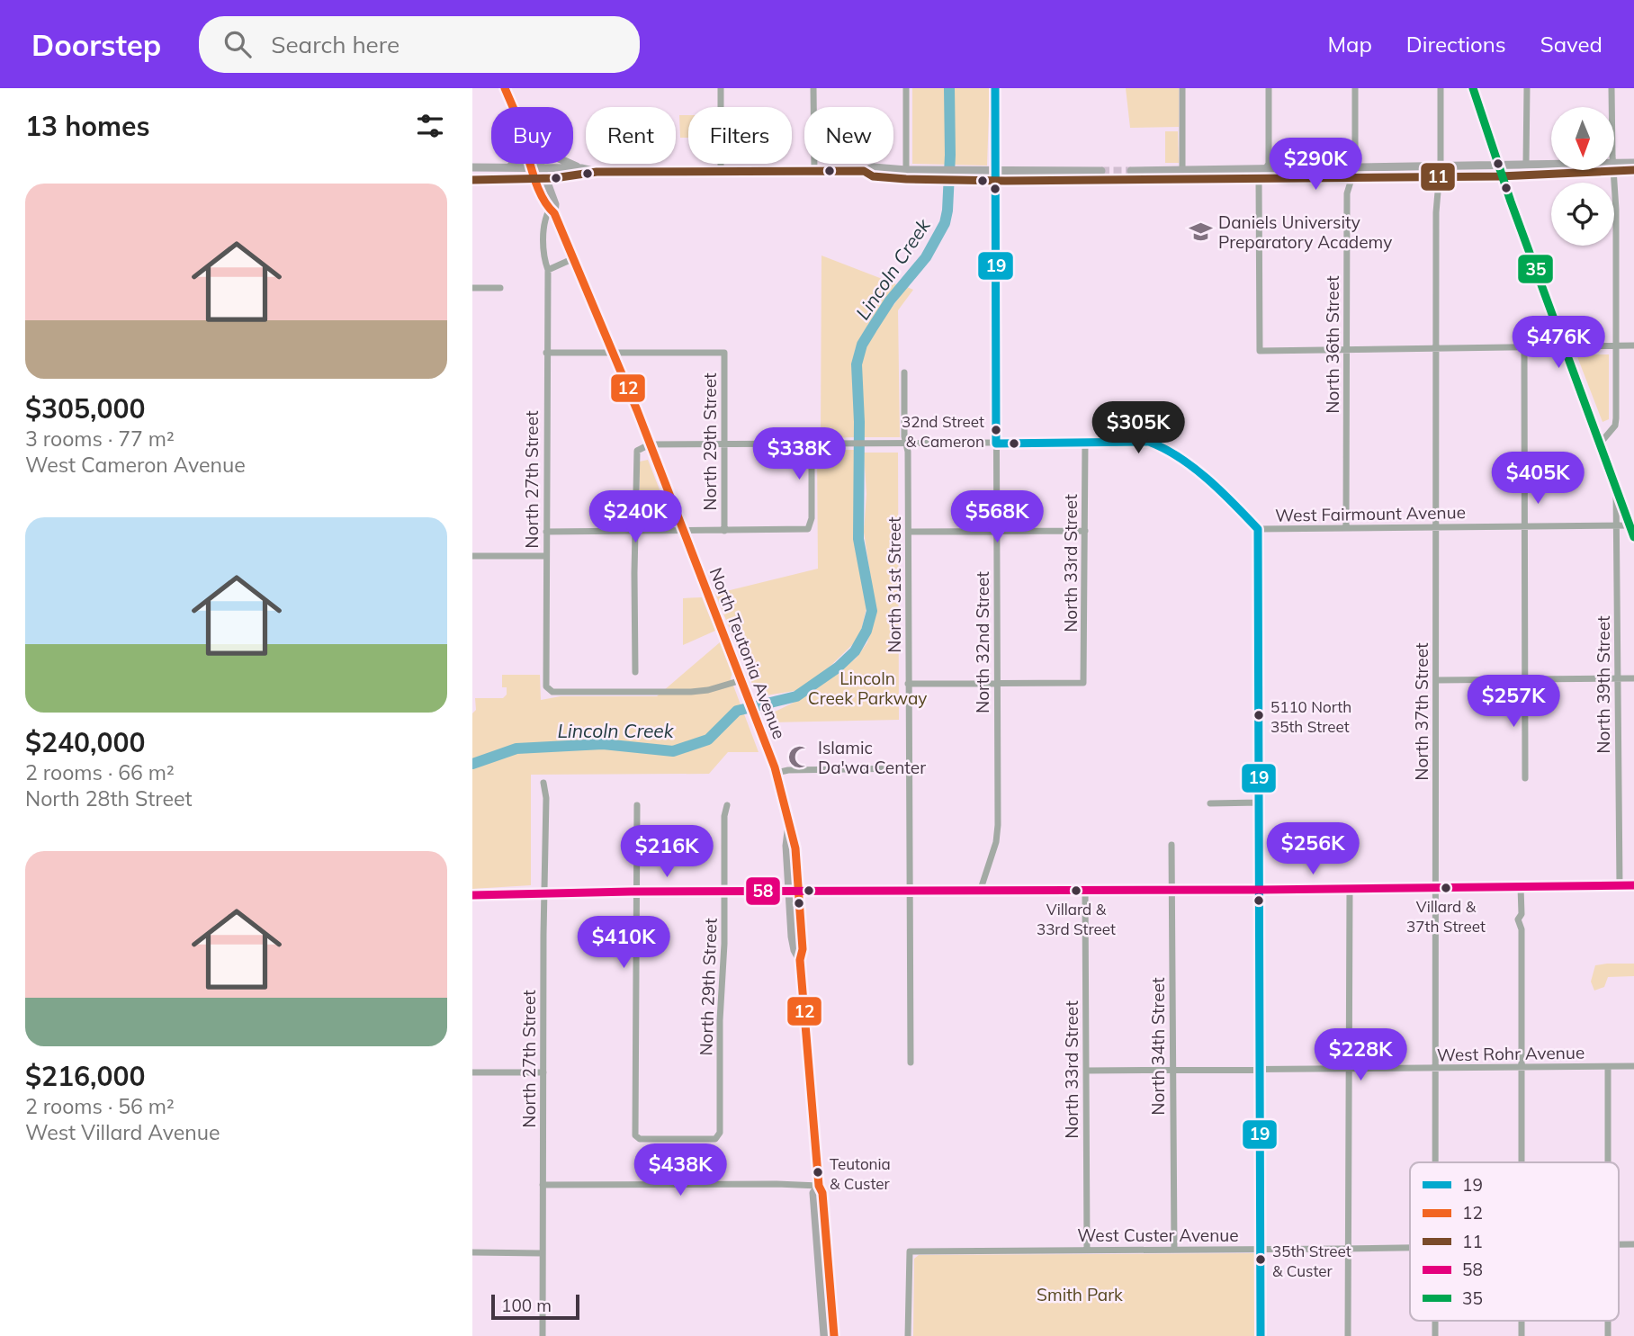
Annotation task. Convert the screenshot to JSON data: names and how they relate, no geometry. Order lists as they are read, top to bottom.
{
  "streets": {
    "main road": ["North Teutonia Avenue"],
    "street": [
      "North 36th Street",
      "North 29th Street",
      "North 27th Street",
      "West Fairmount Avenue",
      "North 33rd Street",
      "North 31st Street",
      "North 32nd Street",
      "North 39th Street",
      "North 37th Street",
      "North 34th Street",
      "West Rohr Avenue",
      "West Custer Avenue"
    ]
  },
  "crossings": [
    ["North 36th Street", "West Fairmount Avenue"],
    ["North 29th Street", "North Teutonia Avenue"],
    ["North 27th Street", "North Teutonia Avenue"],
    ["West Fairmount Avenue", "North 39th Street"],
    ["West Fairmount Avenue", "North 37th Street"],
    ["North 33rd Street", "North 32nd Street"],
    ["North 33rd Street", "West Rohr Avenue"],
    ["North 33rd Street", "West Custer Avenue"],
    ["North 37th Street", "West Rohr Avenue"],
    ["North 34th Street", "West Rohr Avenue"],
    ["North 34th Street", "West Custer Avenue"]
  ],
  "water": ["Lincoln Creek"],
  "parks": ["Lincoln Creek Parkway", "Smith Park"],
  "places": {
    "school or university": ["Daniels University Preparatory Academy"],
    "other": [
      "32nd Street & Cameron",
      "5110 North 35th Street",
      "Villard & 37th Street",
      "Villard & 33rd Street",
      "Teutonia & Custer",
      "35th Street & Custer"
    ],
    "mosque": ["Islamic Da'wa Center"]
  },
  "lines": [
    "transit line 19",
    "transit line 12",
    "transit line 35",
    "transit line 11",
    "transit line 58"
  ],
  "legend": [
    "19",
    "12",
    "11",
    "58",
    "35"
  ],
  "scale_bar": "100 m",
  "north": "bottom",
  "page": {
    "header": "Doorstep",
    "search": "Search here",
    "nav": ["Map", "Directions", "Saved"],
    "heading": "13 homes",
    "chip": [
      "Buy",
      "Rent",
      "Filters",
      "New"
    ],
    "price": [
      "$290K",
      "$476K",
      "$305K",
      "$338K",
      "$405K",
      "$240K",
      "$568K",
      "$257K",
      "$256K",
      "$216K",
      "$410K",
      "$228K",
      "$438K"
    ],
    "list": [
      {
        "name": "$305,000",
        "note": "3 rooms · 77 m² · West Cameron Avenue"
      },
      {
        "name": "$240,000",
        "note": "2 rooms · 66 m² · North 28th Street"
      },
      {
        "name": "$216,000",
        "note": "2 rooms · 56 m² · West Villard Avenue"
      }
    ],
    "scale": "100 m"
  }
}
